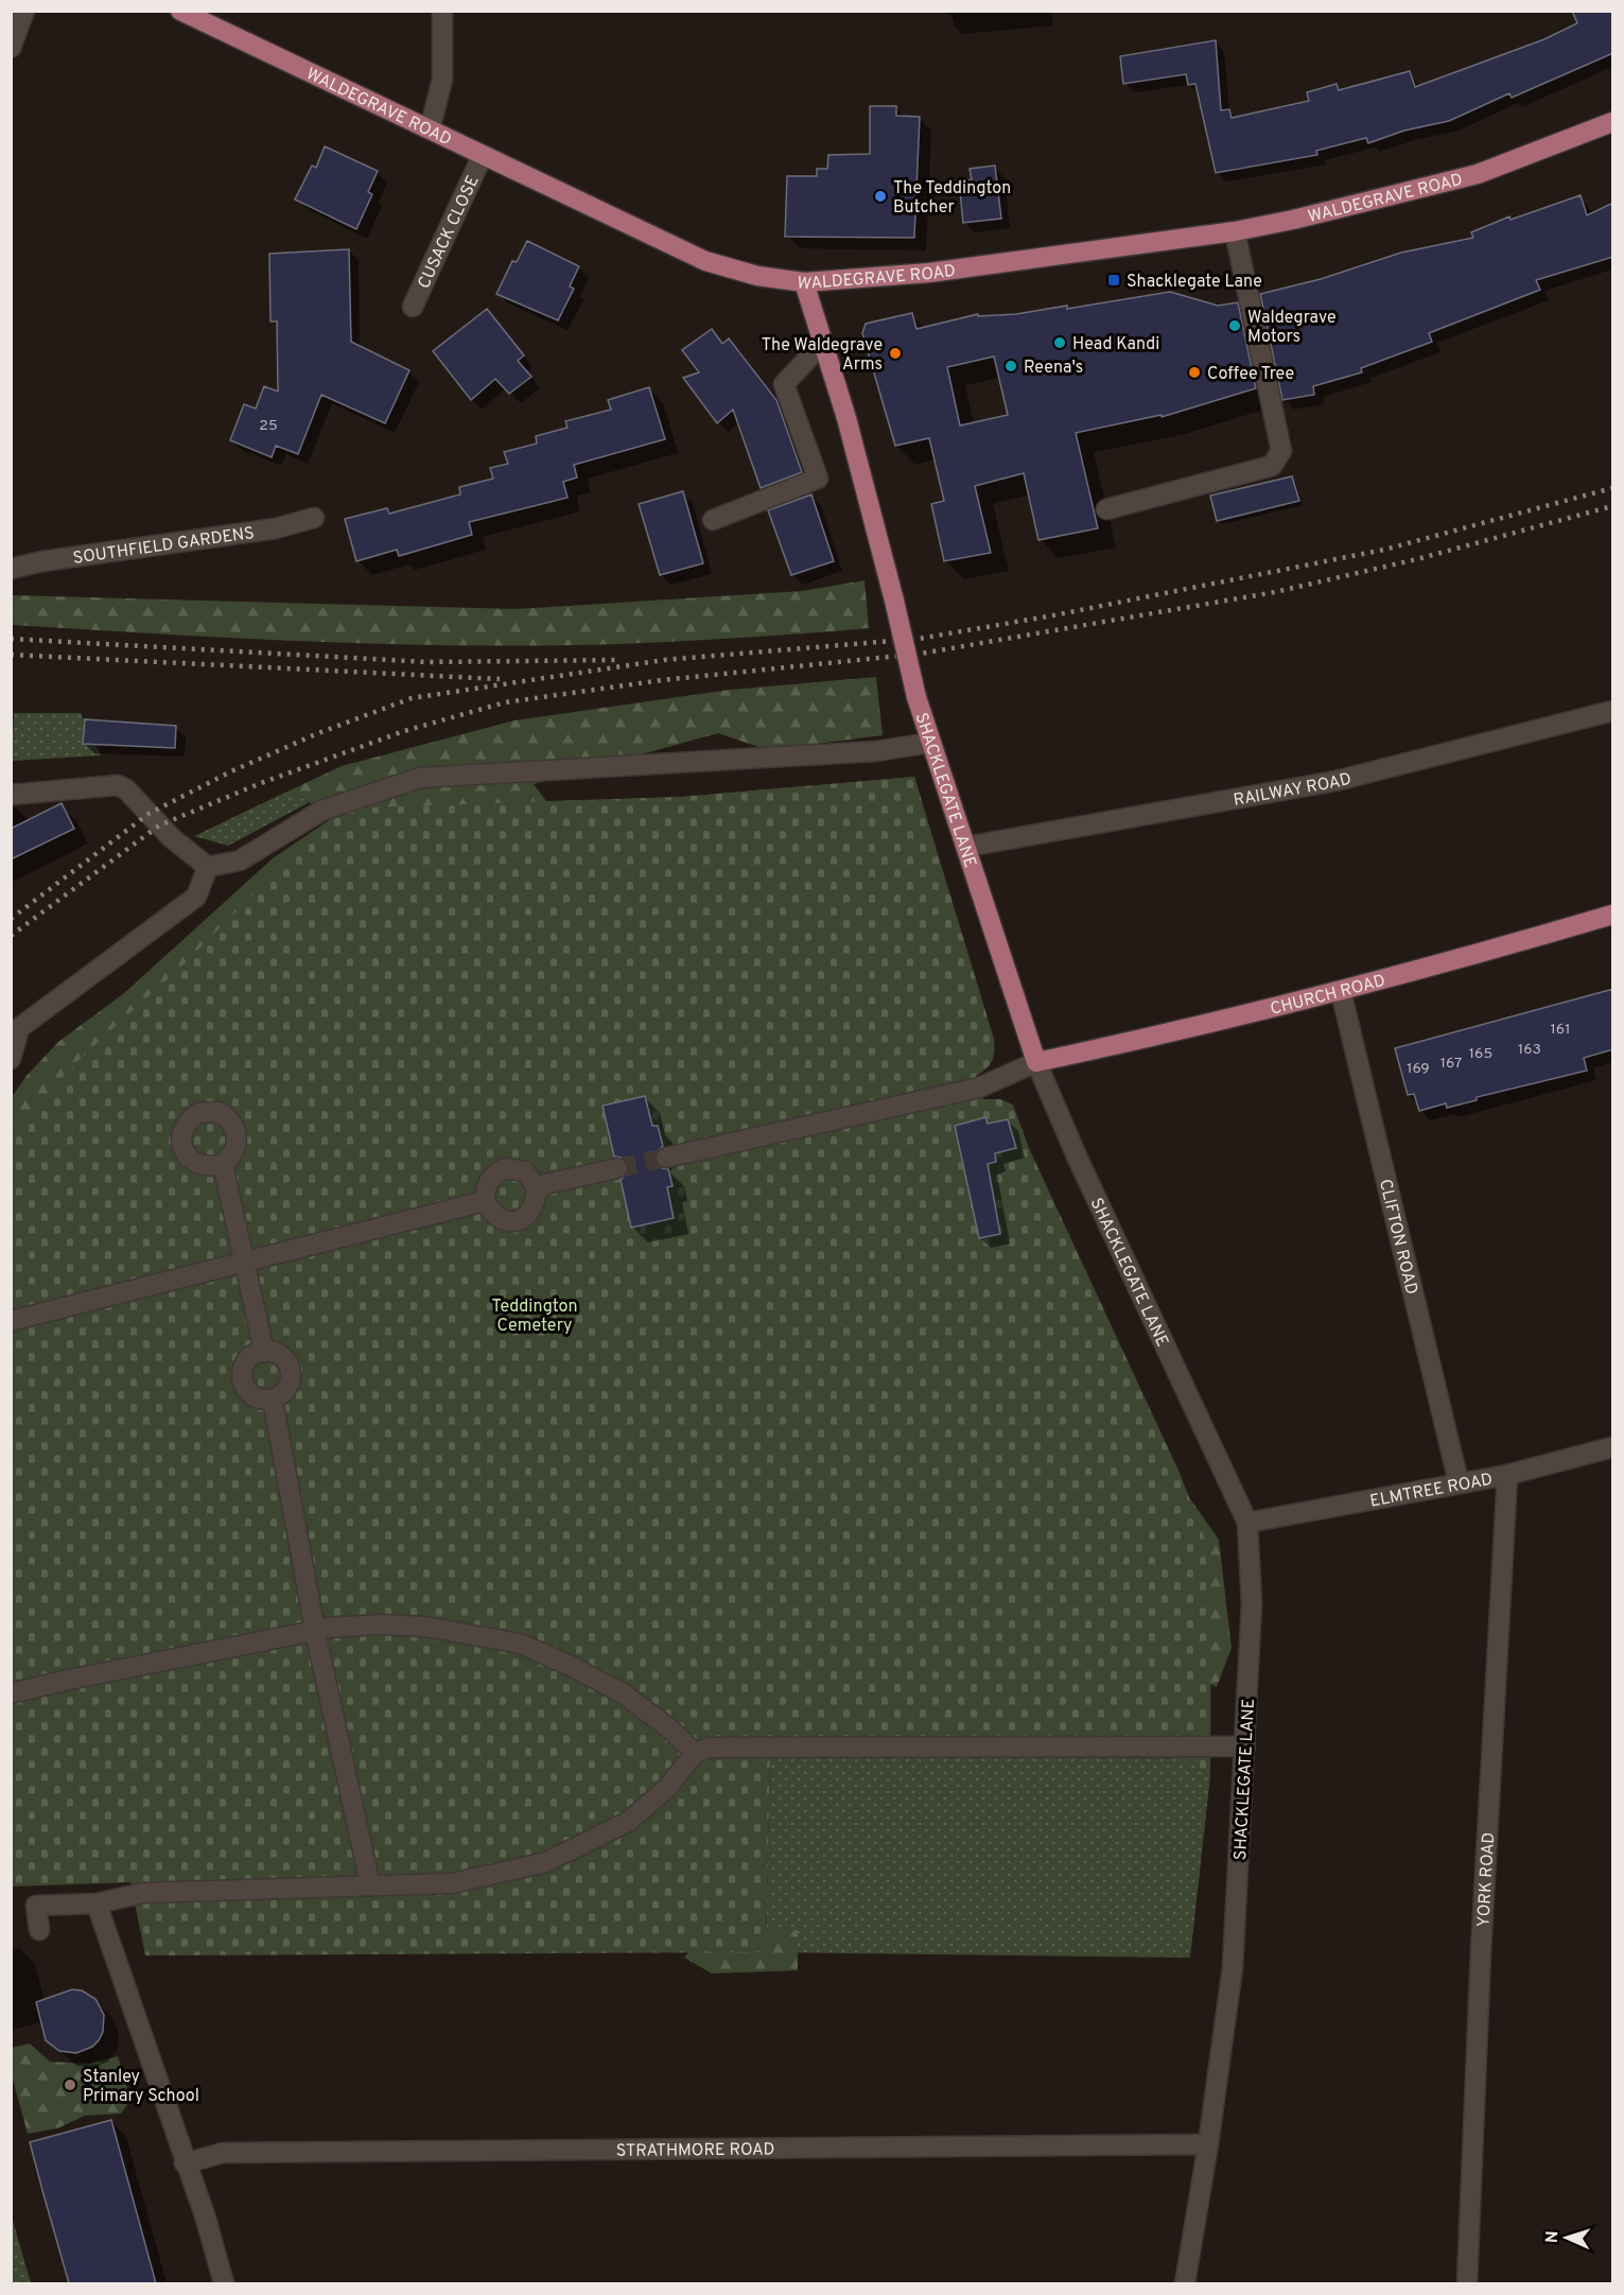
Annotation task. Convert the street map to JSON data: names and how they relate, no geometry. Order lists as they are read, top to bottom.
{
  "streets": {
    "main road": ["WALDEGRAVE ROAD", "SHACKLEGATE LANE", "CHURCH ROAD"],
    "street": [
      "CUSACK CLOSE",
      "SOUTHFIELD GARDENS",
      "RAILWAY ROAD",
      "CLIFTON ROAD",
      "ELMTREE ROAD",
      "YORK ROAD",
      "STRATHMORE ROAD"
    ]
  },
  "crossings": [
    ["WALDEGRAVE ROAD", "CUSACK CLOSE"],
    ["WALDEGRAVE ROAD", "SHACKLEGATE LANE"],
    ["RAILWAY ROAD", "SHACKLEGATE LANE"],
    ["SHACKLEGATE LANE", "CHURCH ROAD"],
    ["SHACKLEGATE LANE", "ELMTREE ROAD"],
    ["SHACKLEGATE LANE", "STRATHMORE ROAD"],
    ["CHURCH ROAD", "CLIFTON ROAD"],
    ["CLIFTON ROAD", "ELMTREE ROAD"],
    ["ELMTREE ROAD", "YORK ROAD"]
  ],
  "parks": ["Teddington Cemetery"],
  "places": {
    "other": [
      "The Teddington Butcher",
      "Waldegrave Motors",
      "Head Kandi",
      "The Waldegrave Arms",
      "Reena's",
      "Coffee Tree",
      "Stanley Primary School"
    ],
    "transit": ["Shacklegate Lane"]
  },
  "house_numbers": [
    "25",
    "161",
    "163",
    "165",
    "167",
    "169"
  ],
  "north": "left"
}
